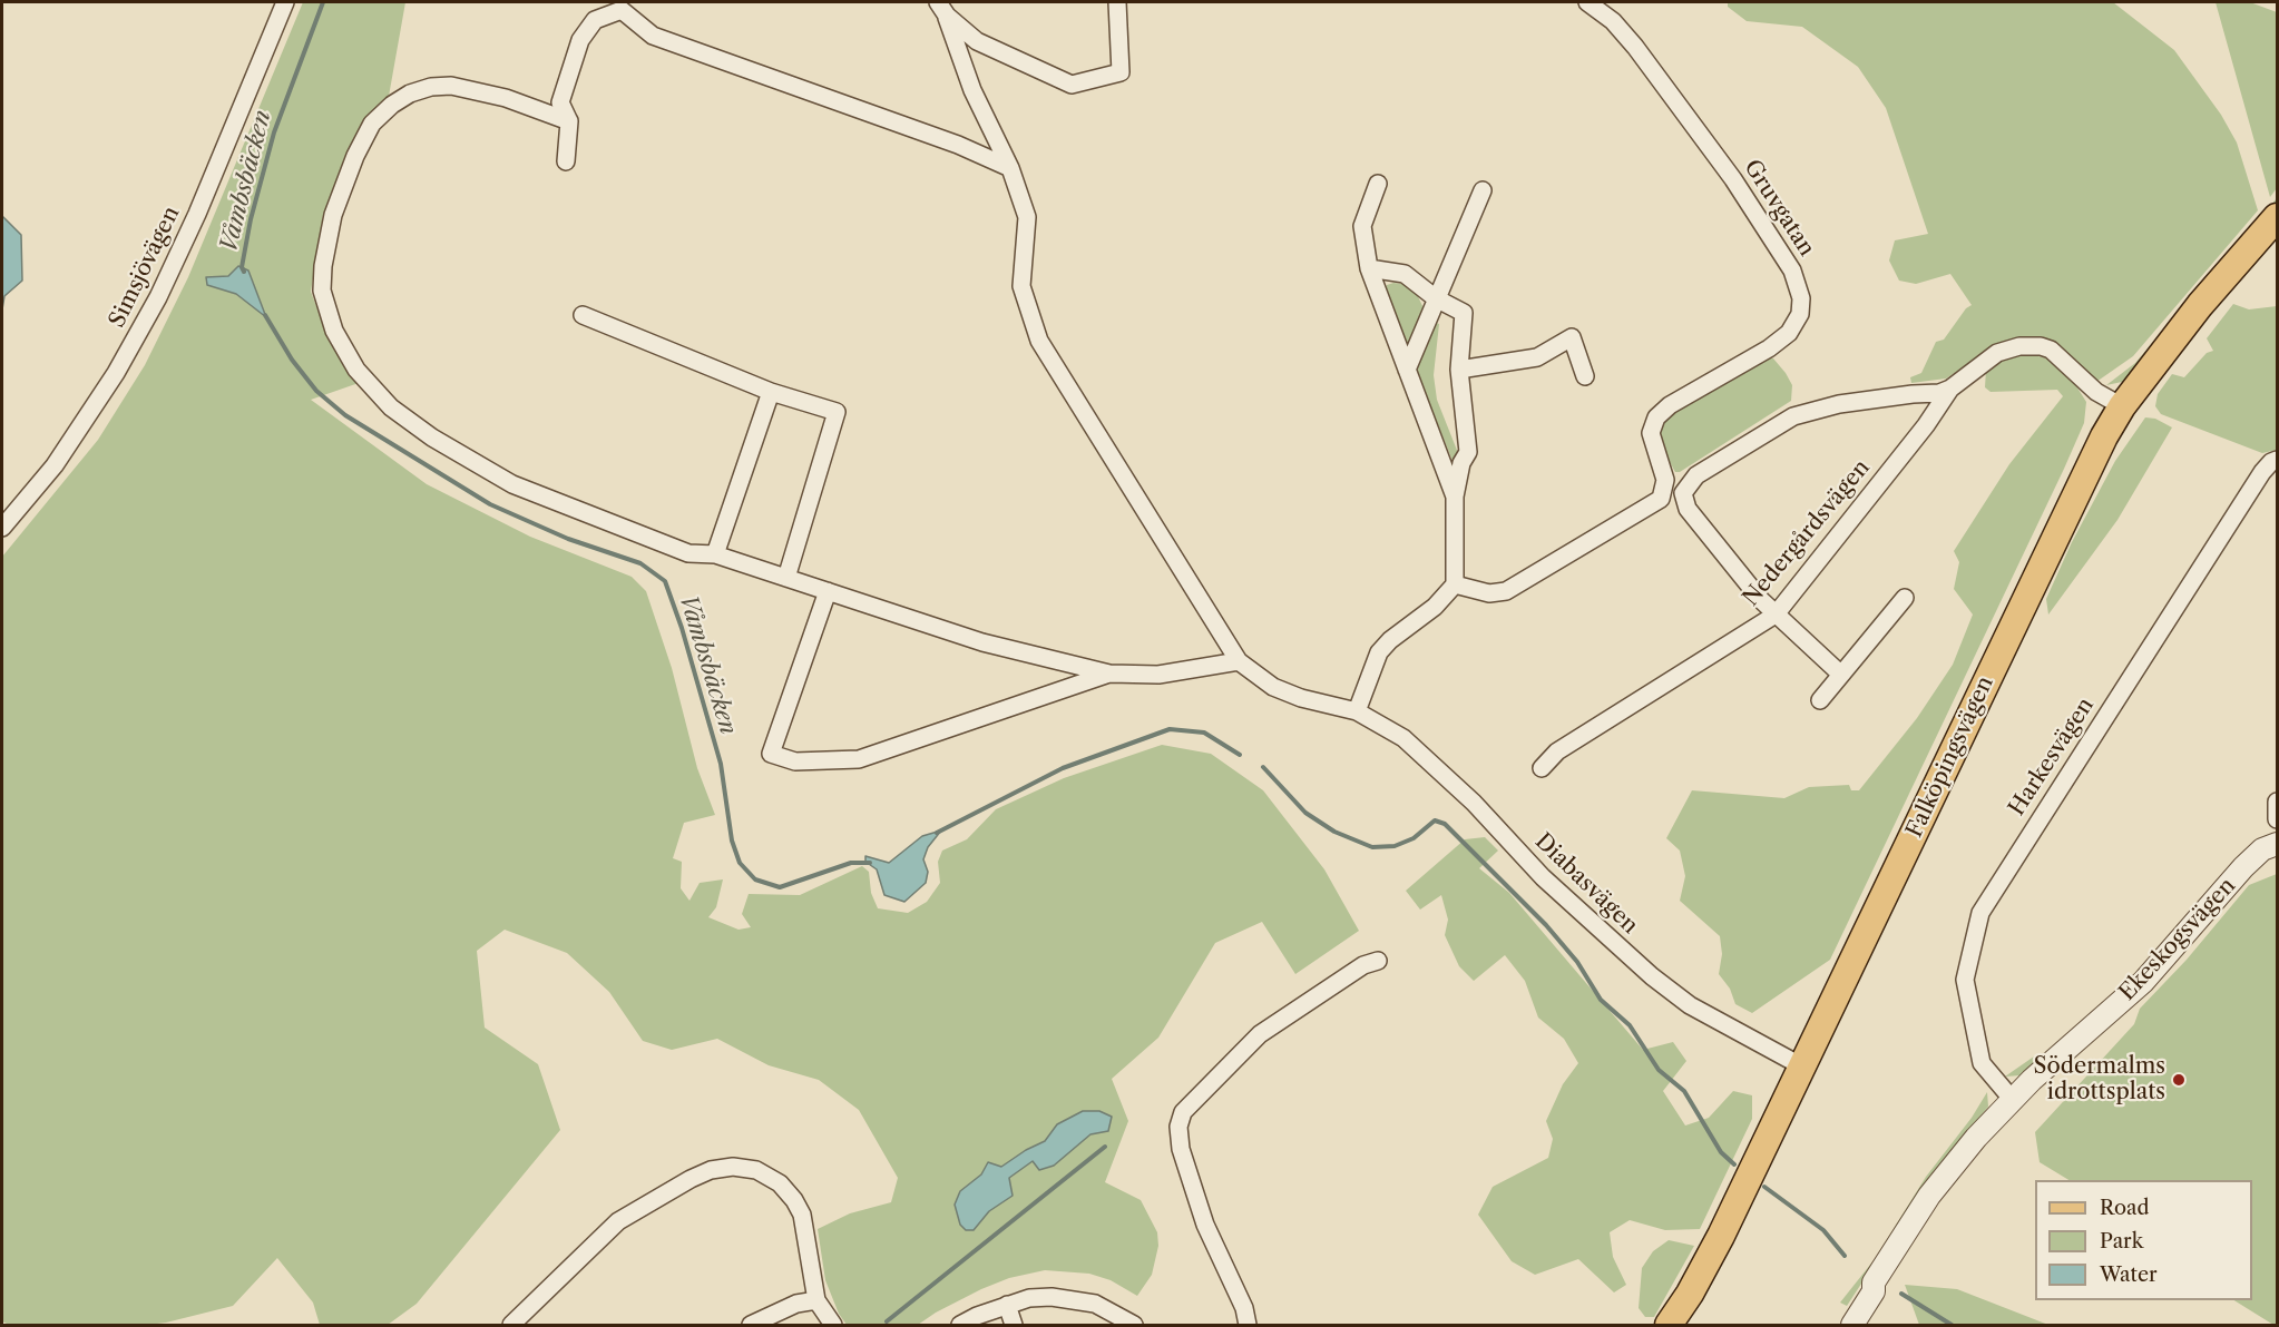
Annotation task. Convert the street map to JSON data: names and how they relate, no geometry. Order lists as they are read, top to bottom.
{
  "streets": {
    "main road": ["Falköpingsvägen"],
    "street": [
      "Gruvgatan",
      "Simsjövägen",
      "Nedergårdsvägen",
      "Harkesvägen",
      "Diabasvägen",
      "Ekeskogsvägen"
    ]
  },
  "crossings": [
    ["Falköpingsvägen", "Diabasvägen"],
    ["Harkesvägen", "Ekeskogsvägen"]
  ],
  "water": ["Våmbsbäcken"],
  "places": ["Södermalms idrottsplats"],
  "legend": ["Road", "Park", "Water"]
}
